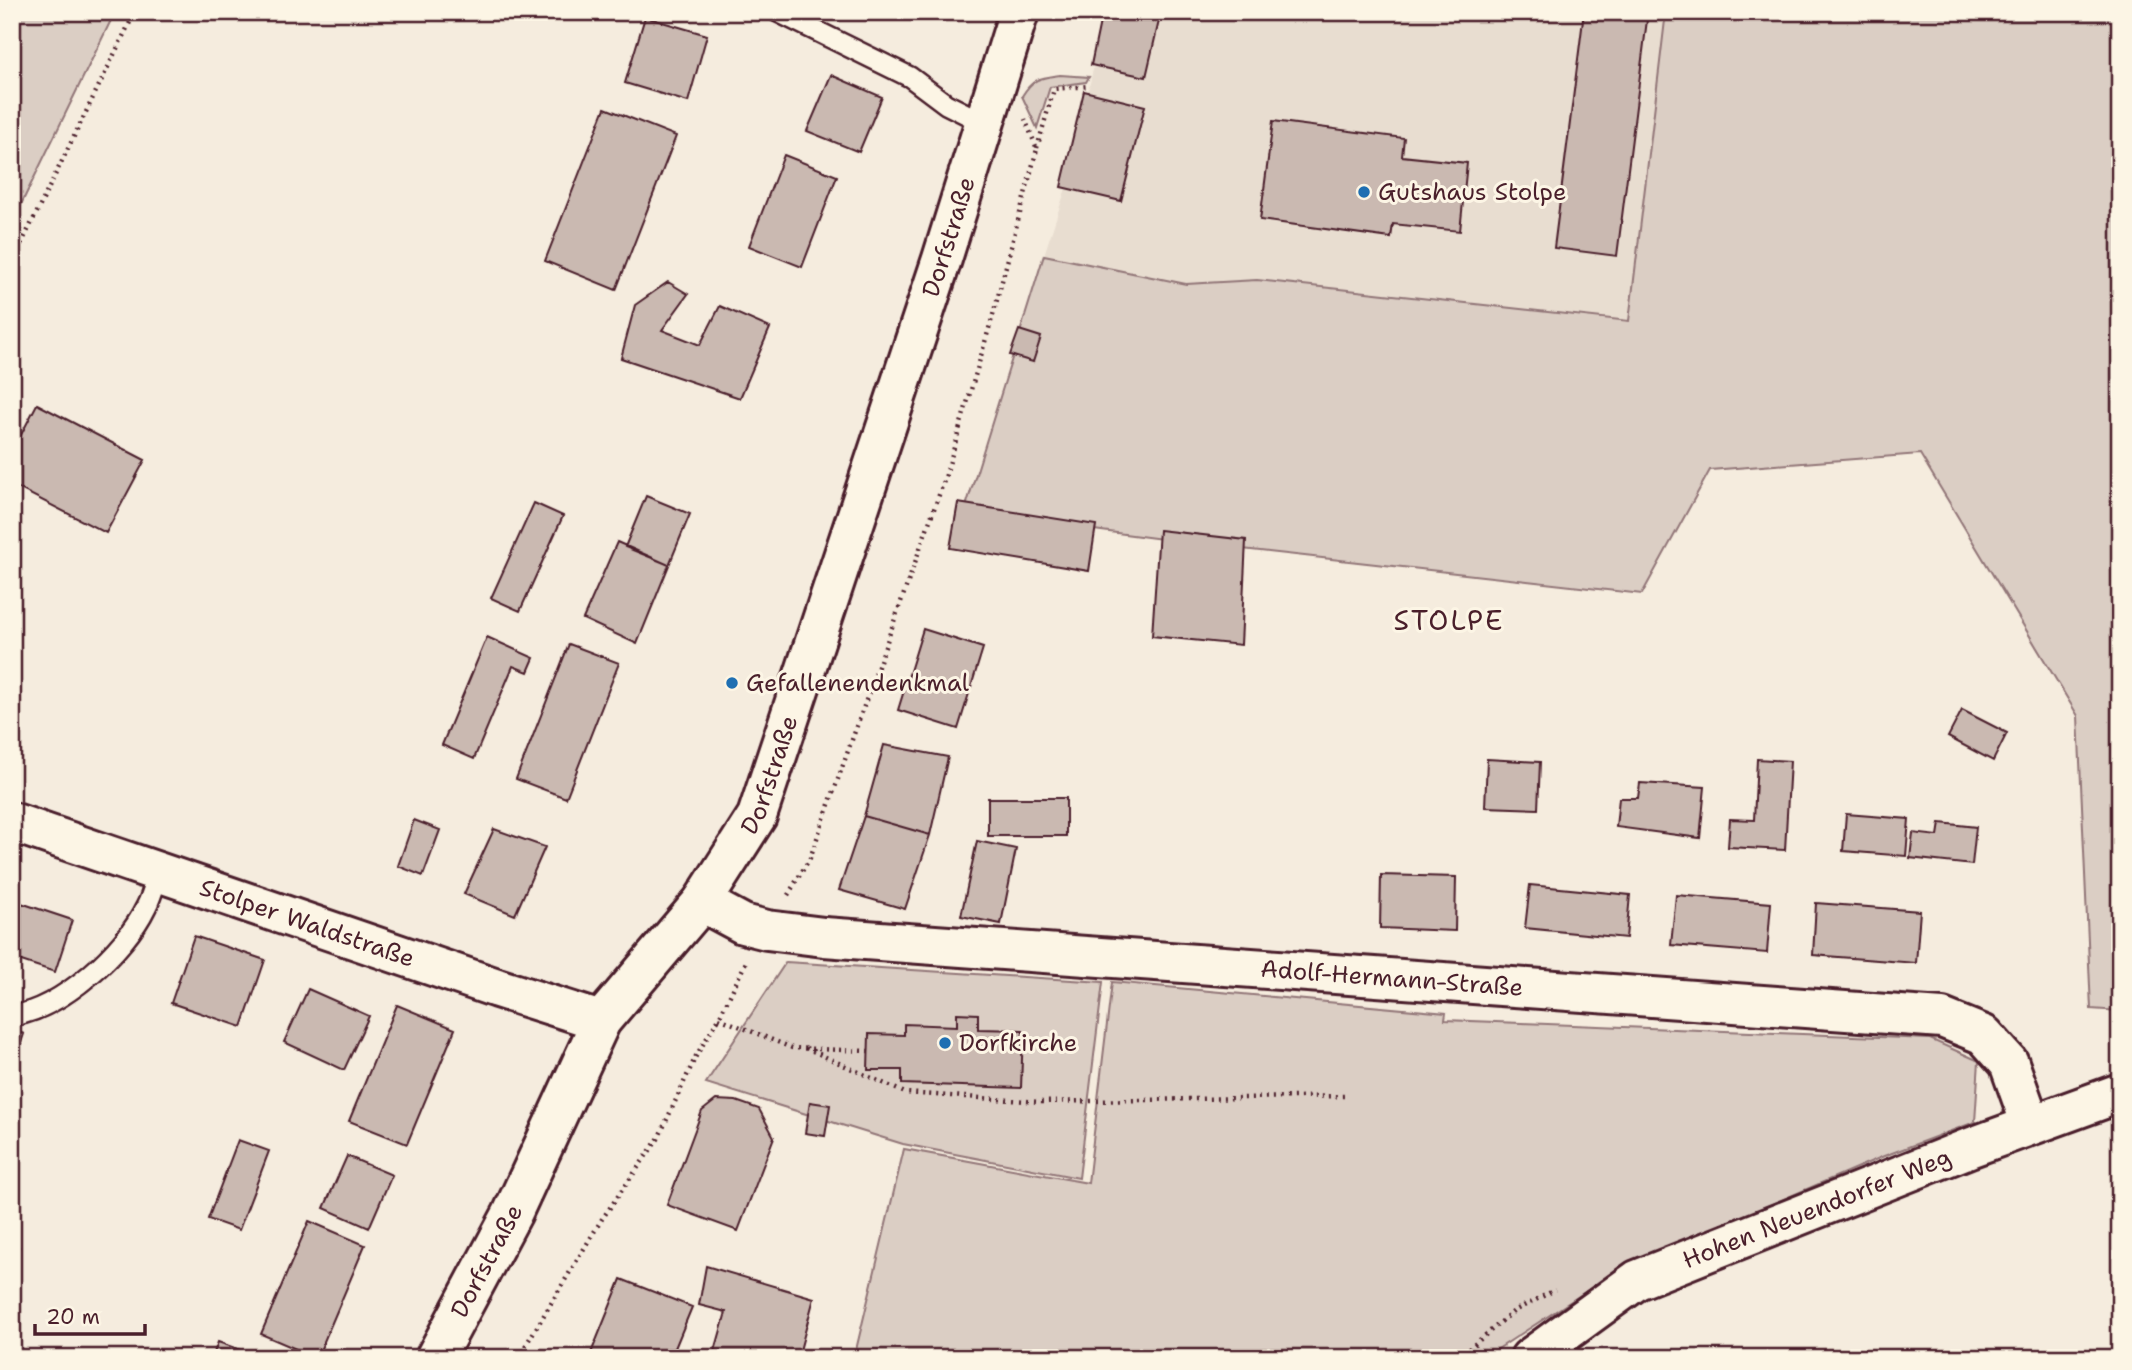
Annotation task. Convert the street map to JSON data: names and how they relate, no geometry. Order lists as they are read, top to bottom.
{
  "streets": {
    "street": [
      "Dorfstraße",
      "Stolper Waldstraße",
      "Adolf-Hermann-Straße",
      "Hohen Neuendorfer Weg"
    ]
  },
  "crossings": [
    ["Dorfstraße", "Stolper Waldstraße"],
    ["Dorfstraße", "Adolf-Hermann-Straße"],
    ["Adolf-Hermann-Straße", "Hohen Neuendorfer Weg"]
  ],
  "districts": ["STOLPE"],
  "places": ["Gutshaus Stolpe", "Gefallenendenkmal", "Dorfkirche"],
  "scale_bar": "20 m"
}
